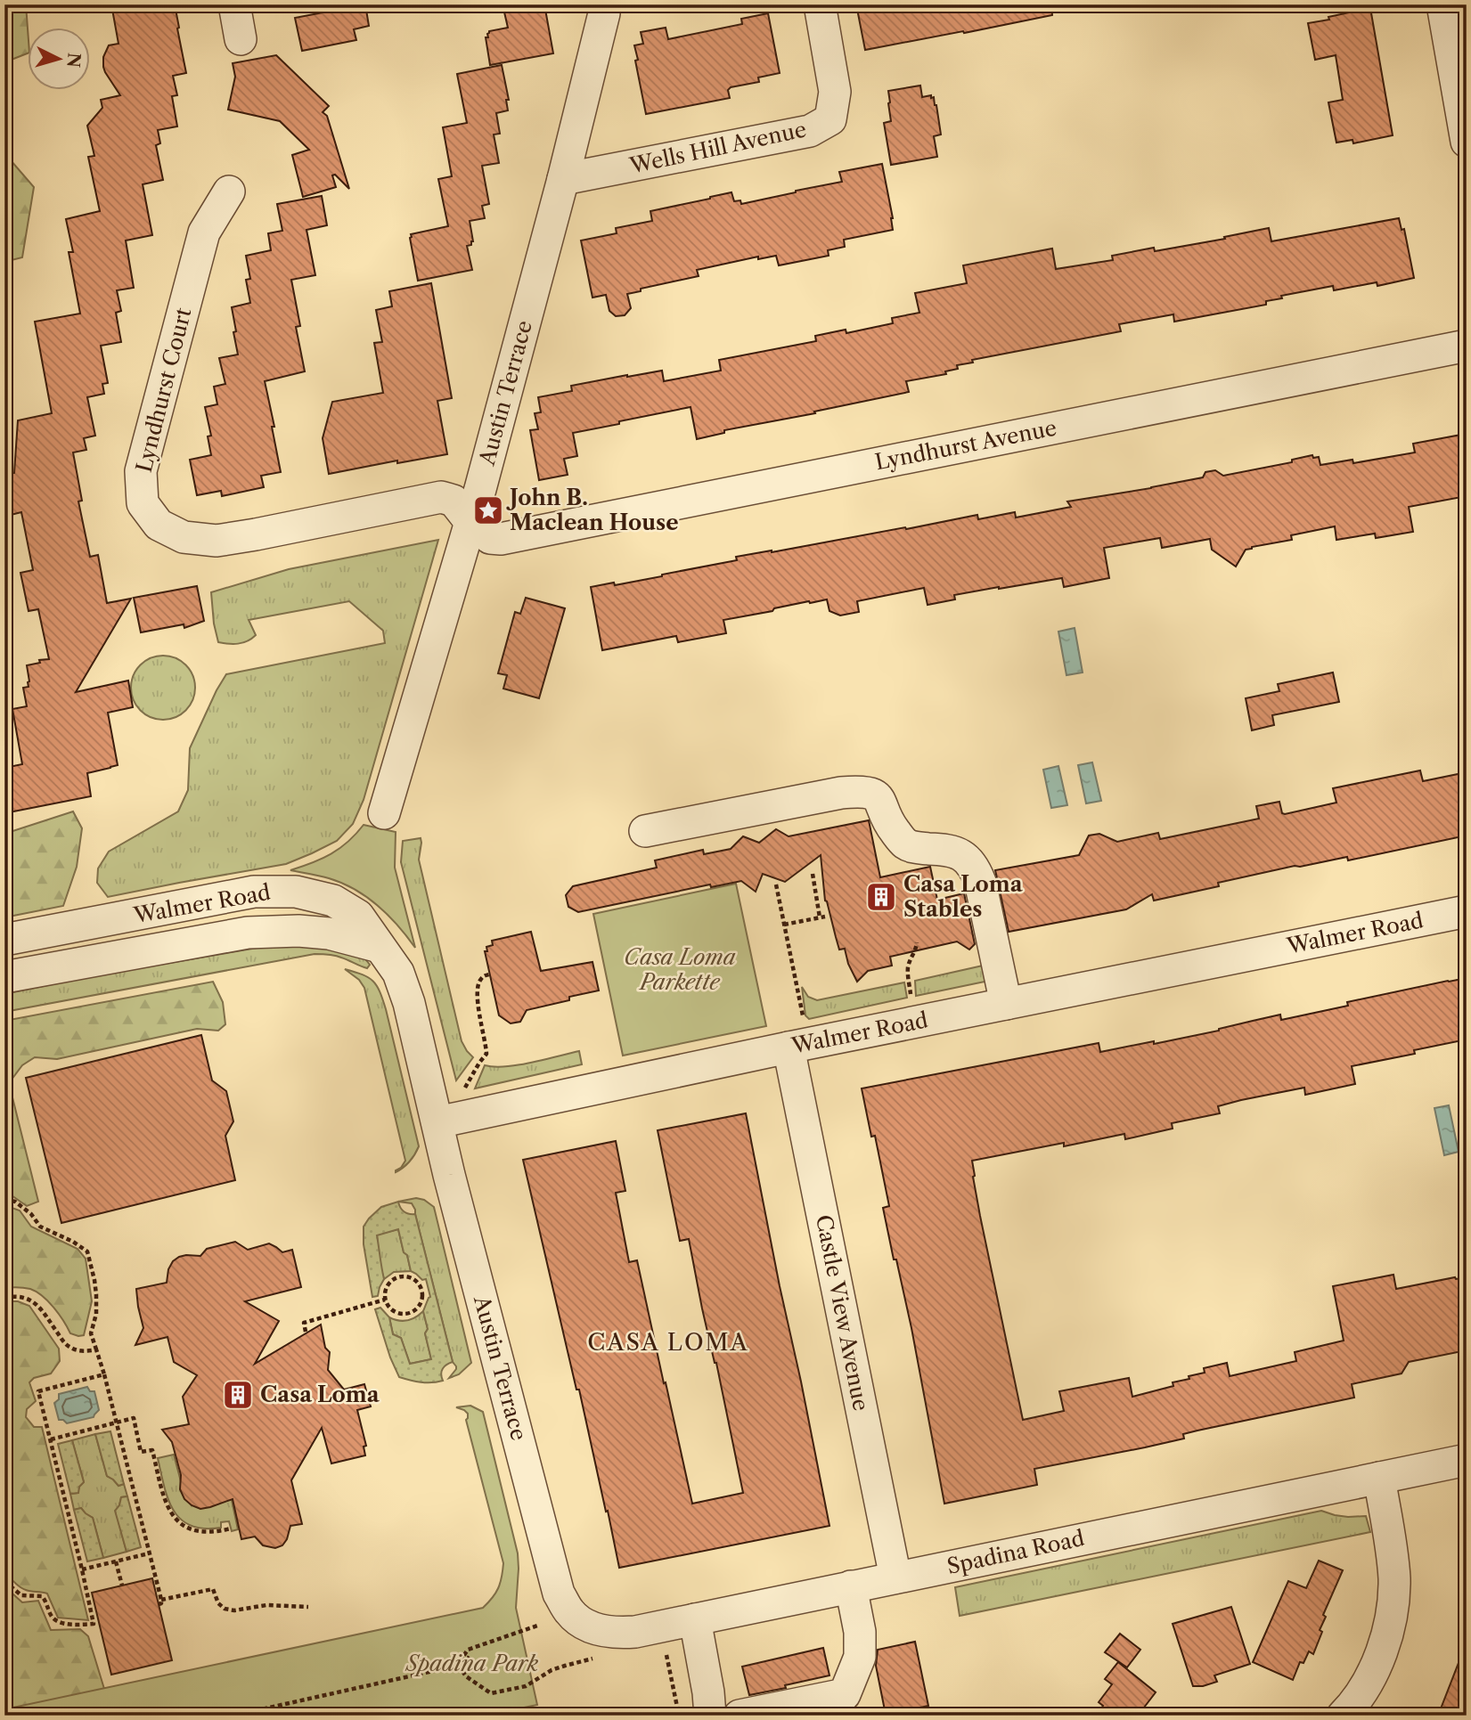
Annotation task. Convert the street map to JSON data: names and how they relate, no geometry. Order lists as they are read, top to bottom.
{
  "streets": {
    "street": [
      "Wells Hill Avenue",
      "Lyndhurst Court",
      "Austin Terrace",
      "Lyndhurst Avenue",
      "Walmer Road",
      "Castle View Avenue",
      "Spadina Road"
    ]
  },
  "crossings": [
    ["Wells Hill Avenue", "Austin Terrace"],
    ["Lyndhurst Court", "Austin Terrace"],
    ["Lyndhurst Court", "Lyndhurst Avenue"],
    ["Austin Terrace", "Lyndhurst Avenue"],
    ["Austin Terrace", "Walmer Road"],
    ["Austin Terrace", "Spadina Road"],
    ["Walmer Road", "Castle View Avenue"],
    ["Castle View Avenue", "Spadina Road"]
  ],
  "districts": ["CASA LOMA"],
  "parks": ["Casa Loma Parkette", "Spadina Park"],
  "places": {
    "place": ["John B. Maclean House"],
    "building": ["Casa Loma Stables", "Casa Loma"]
  },
  "north": "right"
}
